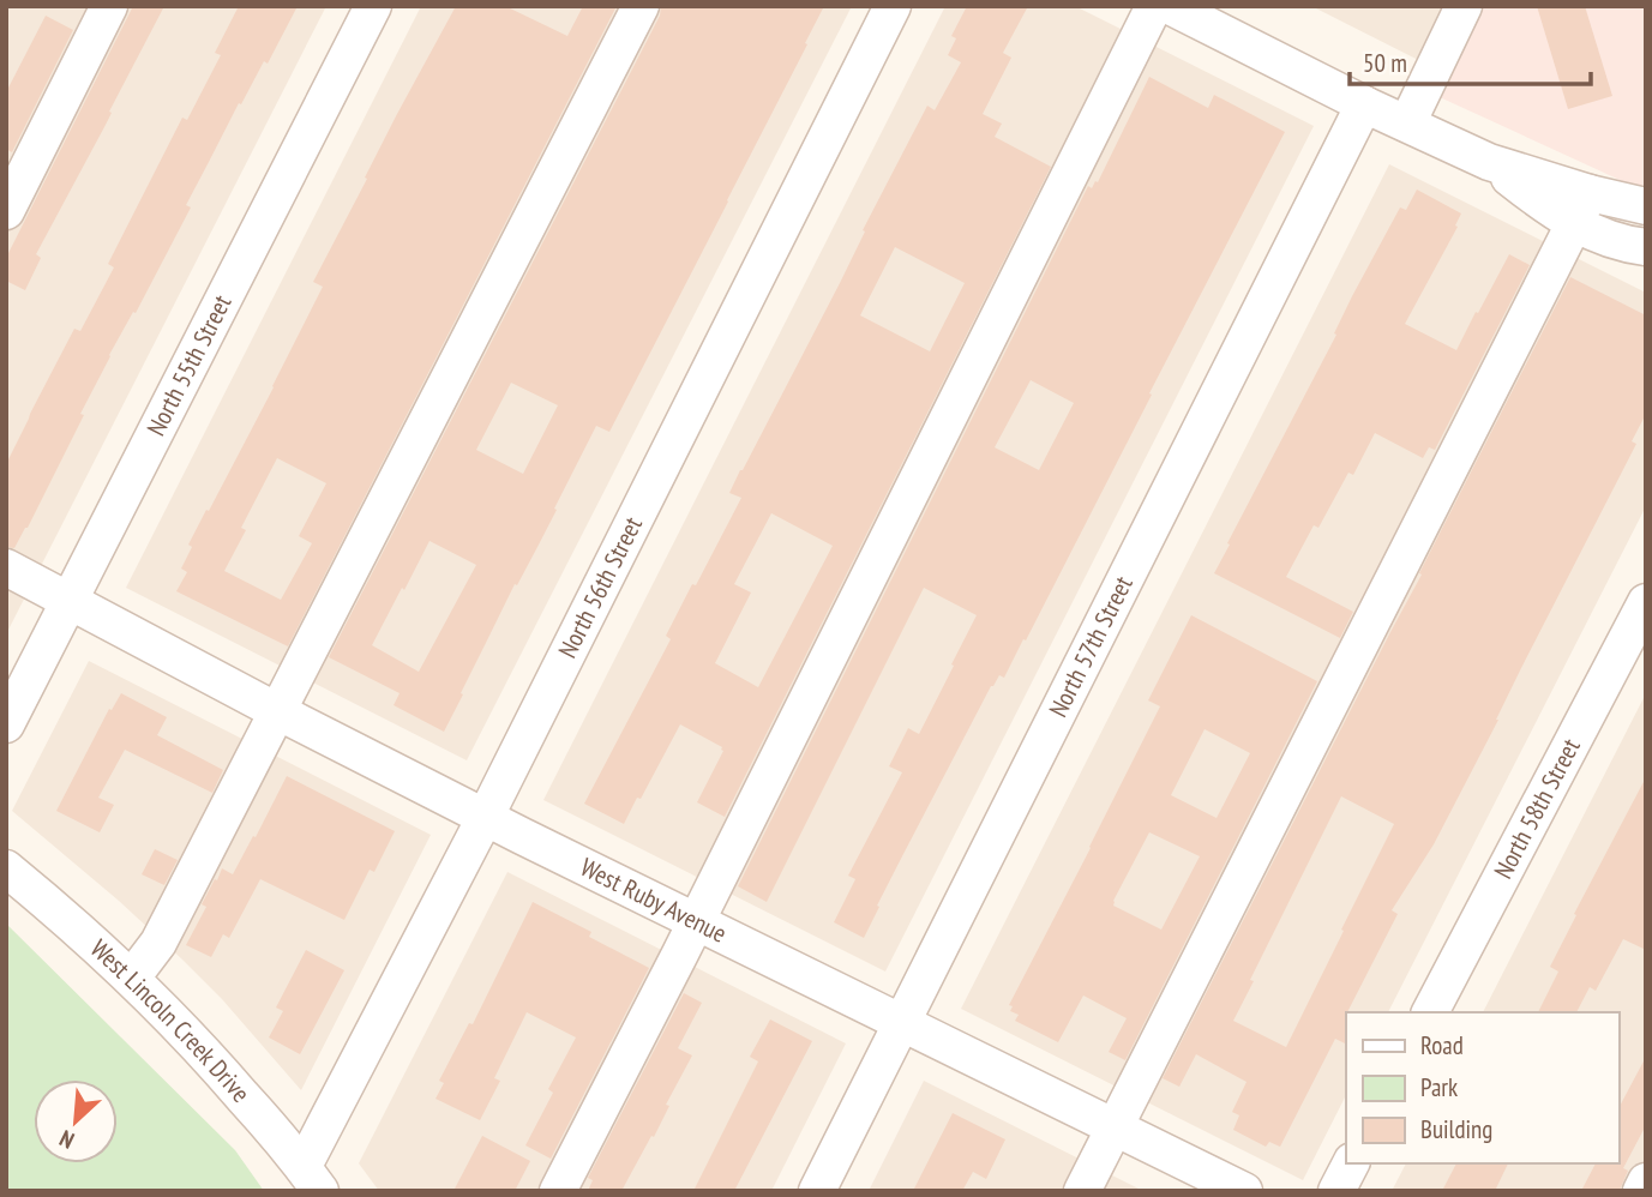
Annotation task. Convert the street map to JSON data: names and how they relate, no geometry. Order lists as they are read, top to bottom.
{
  "streets": {
    "street": [
      "North 55th Street",
      "North 56th Street",
      "North 57th Street",
      "North 58th Street",
      "West Ruby Avenue",
      "West Lincoln Creek Drive"
    ]
  },
  "crossings": [
    ["North 55th Street", "West Ruby Avenue"],
    ["North 56th Street", "West Ruby Avenue"],
    ["North 56th Street", "West Lincoln Creek Drive"],
    ["North 57th Street", "West Ruby Avenue"]
  ],
  "legend": ["Road", "Park", "Building"],
  "scale_bar": "50 m",
  "north": "bottom left"
}
